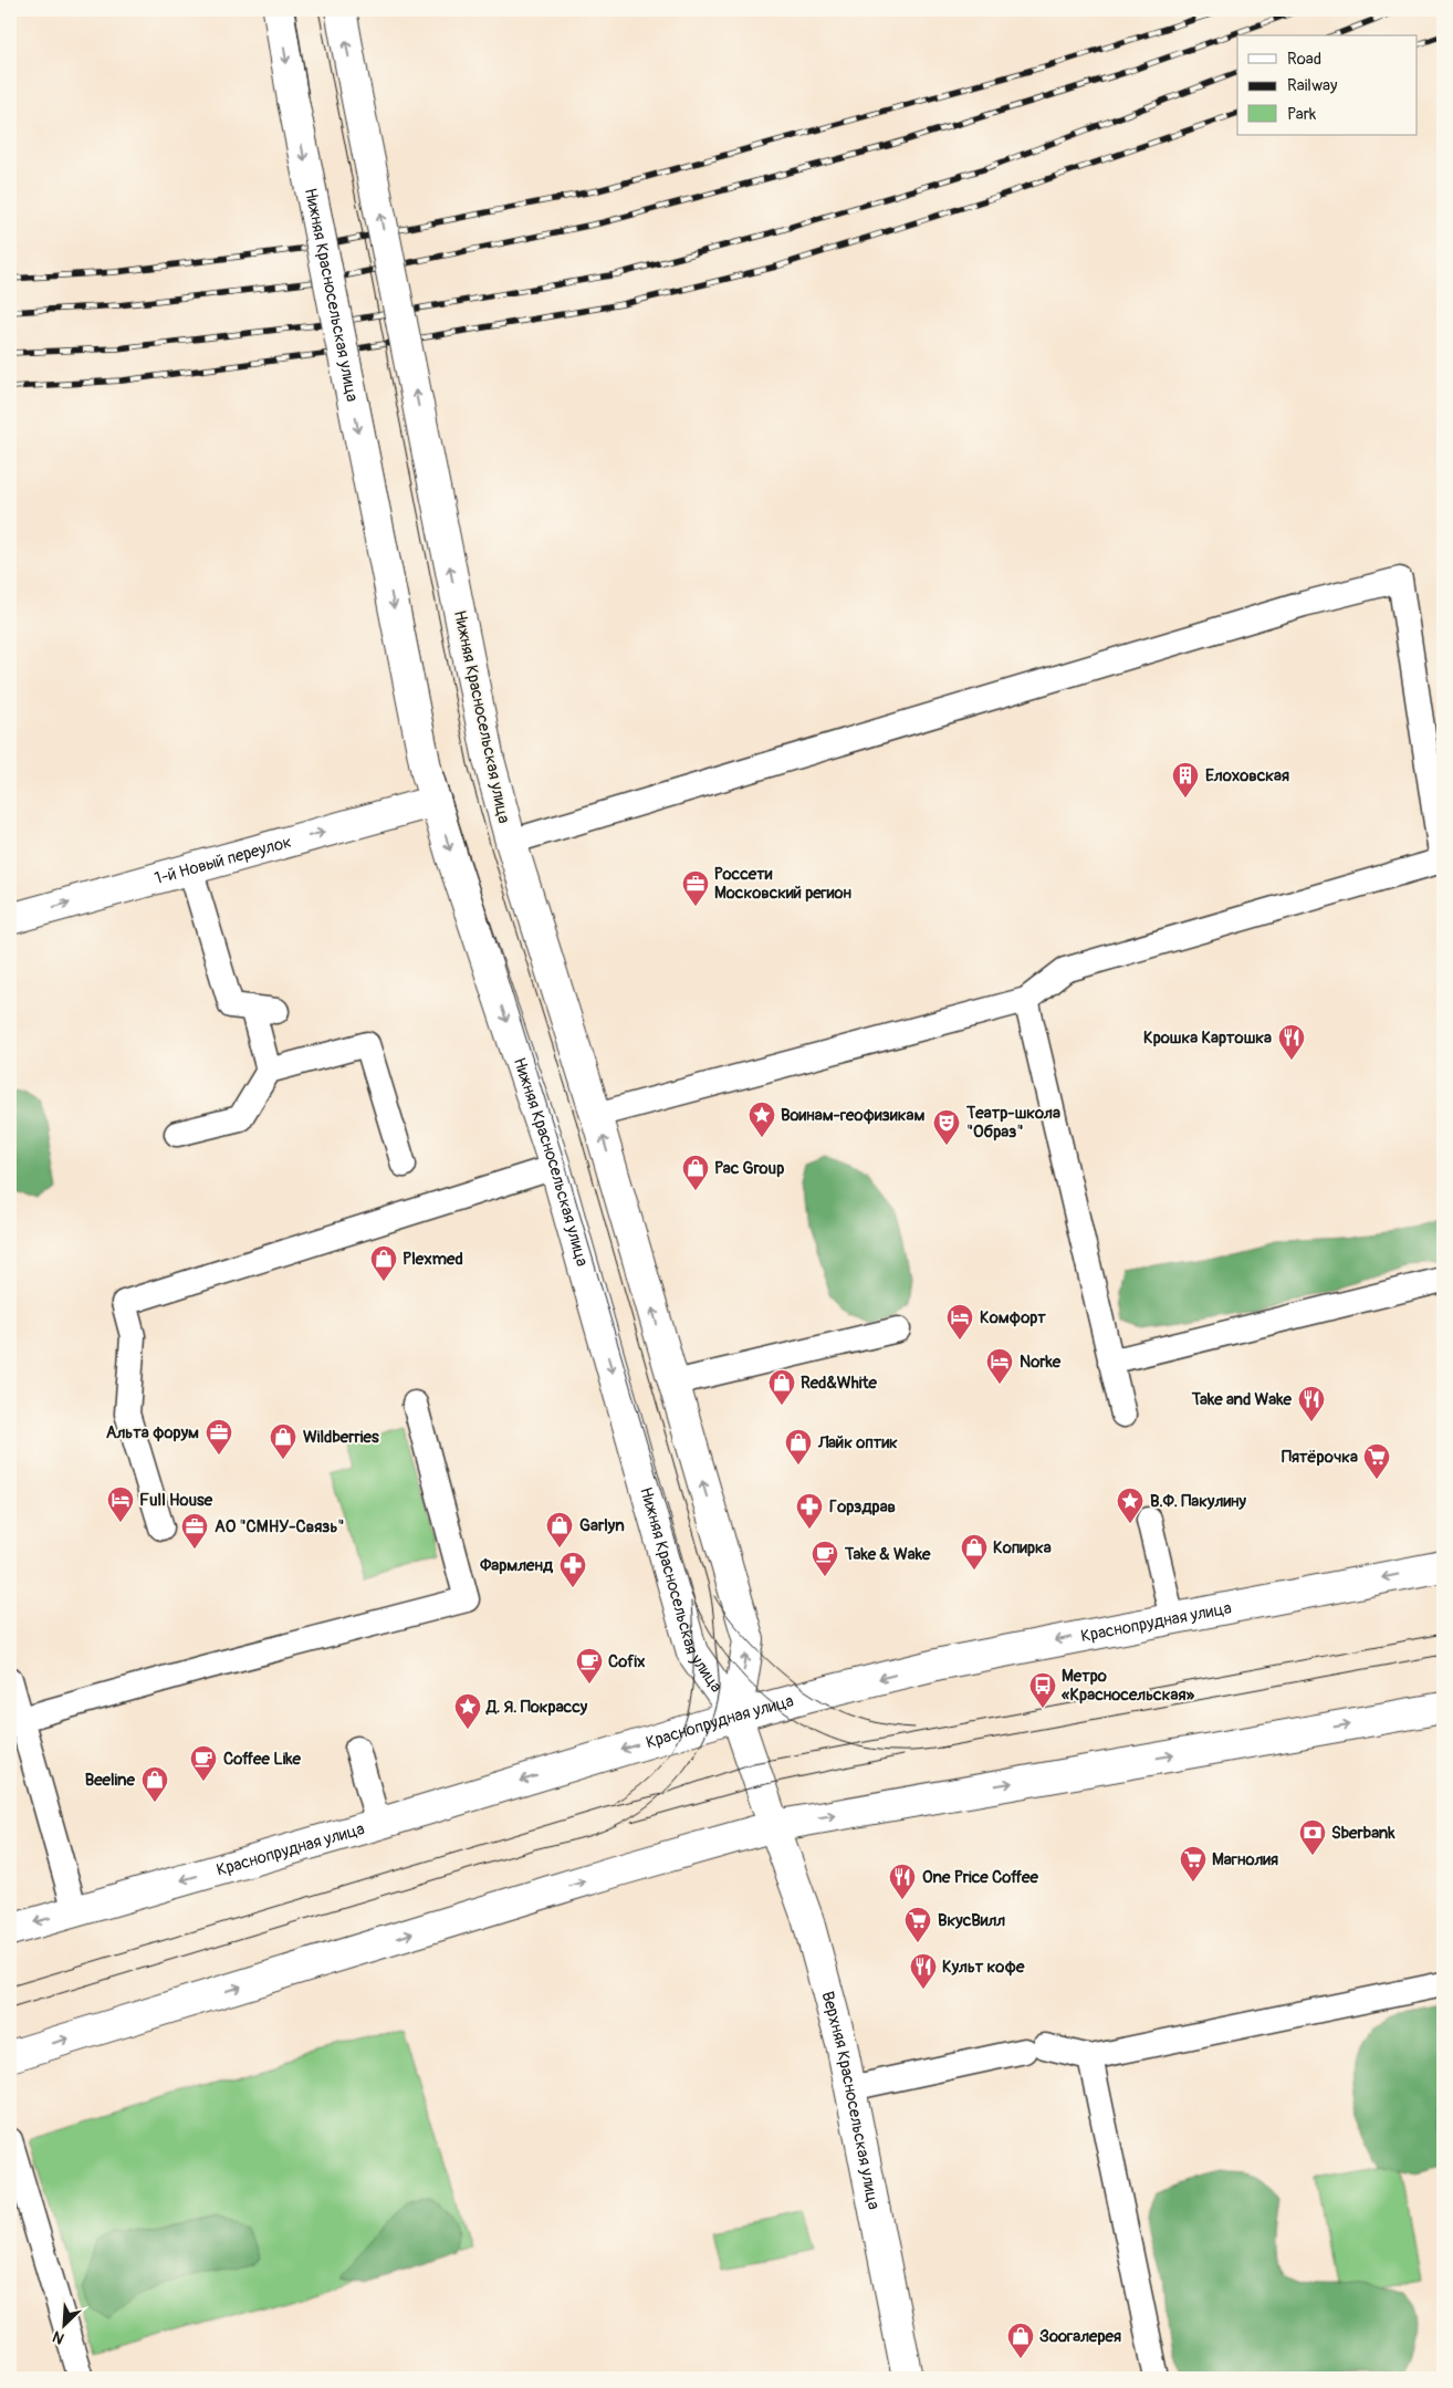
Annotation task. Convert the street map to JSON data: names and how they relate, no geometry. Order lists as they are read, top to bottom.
{
  "streets": {
    "street": [
      "Нижняя Красносельская улица",
      "1-й Новый переулок",
      "Краснопрудная улица",
      "Верхняя Красносельская улица"
    ]
  },
  "crossings": [
    ["Нижняя Красносельская улица", "1-й Новый переулок"],
    ["Нижняя Красносельская улица", "Краснопрудная улица"],
    ["Нижняя Красносельская улица", "Верхняя Красносельская улица"],
    ["Краснопрудная улица", "Верхняя Красносельская улица"]
  ],
  "one_way": ["1-й Новый переулок"],
  "places": {
    "building": ["Елоховская"],
    "office": ["Россети Московский регион", "Альта форум", "АО \"СМНУ-Связь\""],
    "restaurant": [
      "Крошка Картошка",
      "Take and Wake",
      "One Price Coffee",
      "Культ кофе"
    ],
    "place": ["Воинам-геофизикам", "В.Ф. Пакулину", "Д. Я. Покрассу"],
    "theatre": ["Театр-школа \"Образ\""],
    "shop": [
      "Pac Group",
      "Plexmed",
      "Red&White",
      "Wildberries",
      "Лайк оптик",
      "Garlyn",
      "Копирка",
      "Beeline",
      "Зоогалерея"
    ],
    "hotel": ["Комфорт", "Norke", "Full House"],
    "supermarket": ["Пятёрочка", "Магнолия", "ВкусВилл"],
    "pharmacy": ["Горздрав", "Фармленд"],
    "cafe": ["Take & Wake", "Cofix", "Coffee Like"],
    "bus stop": ["Метро «Красносельская»"],
    "bank": ["Sberbank"]
  },
  "legend": ["Road", "Railway", "Park"],
  "north": "bottom left"
}
